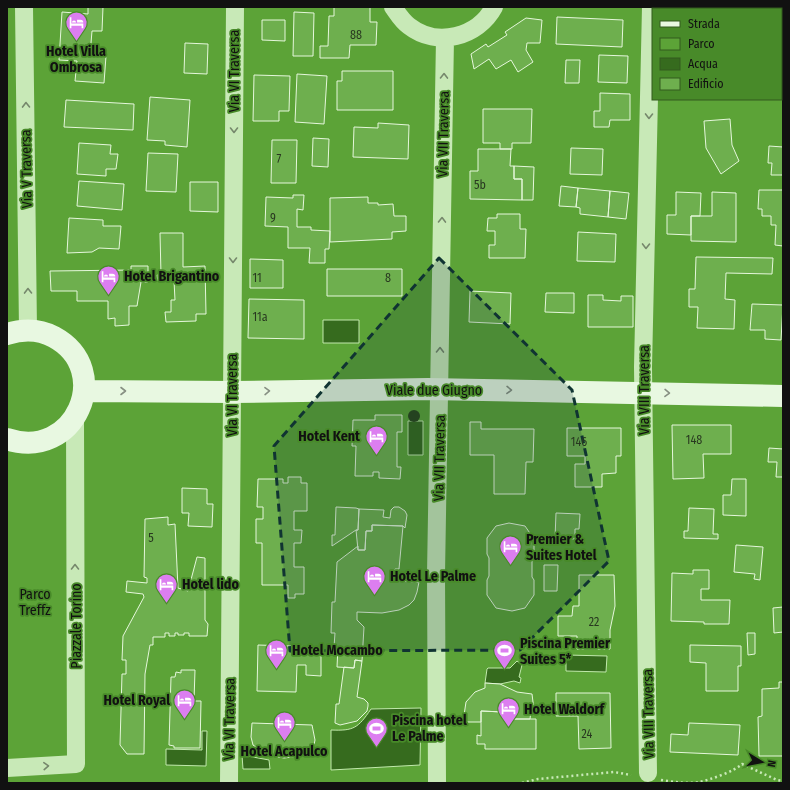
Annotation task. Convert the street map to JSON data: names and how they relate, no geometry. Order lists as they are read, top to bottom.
{
  "streets": {
    "street": [
      "Via VI Traversa",
      "Via VII Traversa",
      "Via V Traversa",
      "Viale due Giugno",
      "Via VIII Traversa",
      "Piazzale Torino"
    ]
  },
  "crossings": [
    ["Via VI Traversa", "Viale due Giugno"],
    ["Via VII Traversa", "Viale due Giugno"],
    ["Viale due Giugno", "Via VIII Traversa"]
  ],
  "one_way": [
    "Via VI Traversa",
    "Via VII Traversa",
    "Via V Traversa",
    "Viale due Giugno",
    "Via VIII Traversa",
    "Piazzale Torino"
  ],
  "parks": ["Parco Treffz"],
  "places": {
    "hotel": [
      "Hotel Villa Ombrosa",
      "Hotel Brigantino",
      "Hotel Kent",
      "Premier & Suites Hotel",
      "Hotel Le Palme",
      "Hotel lido",
      "Hotel Mocambo",
      "Hotel Royal",
      "Hotel Waldorf",
      "Hotel Acapulco"
    ],
    "sports": ["Piscina Premier Suites 5*", "Piscina hotel Le Palme"]
  },
  "house_numbers": [
    "88",
    "7",
    "5b",
    "9",
    "11",
    "8",
    "11a",
    "148",
    "146",
    "5",
    "22",
    "24"
  ],
  "legend": [
    "Strada",
    "Parco",
    "Acqua",
    "Edificio"
  ],
  "north": "right"
}
